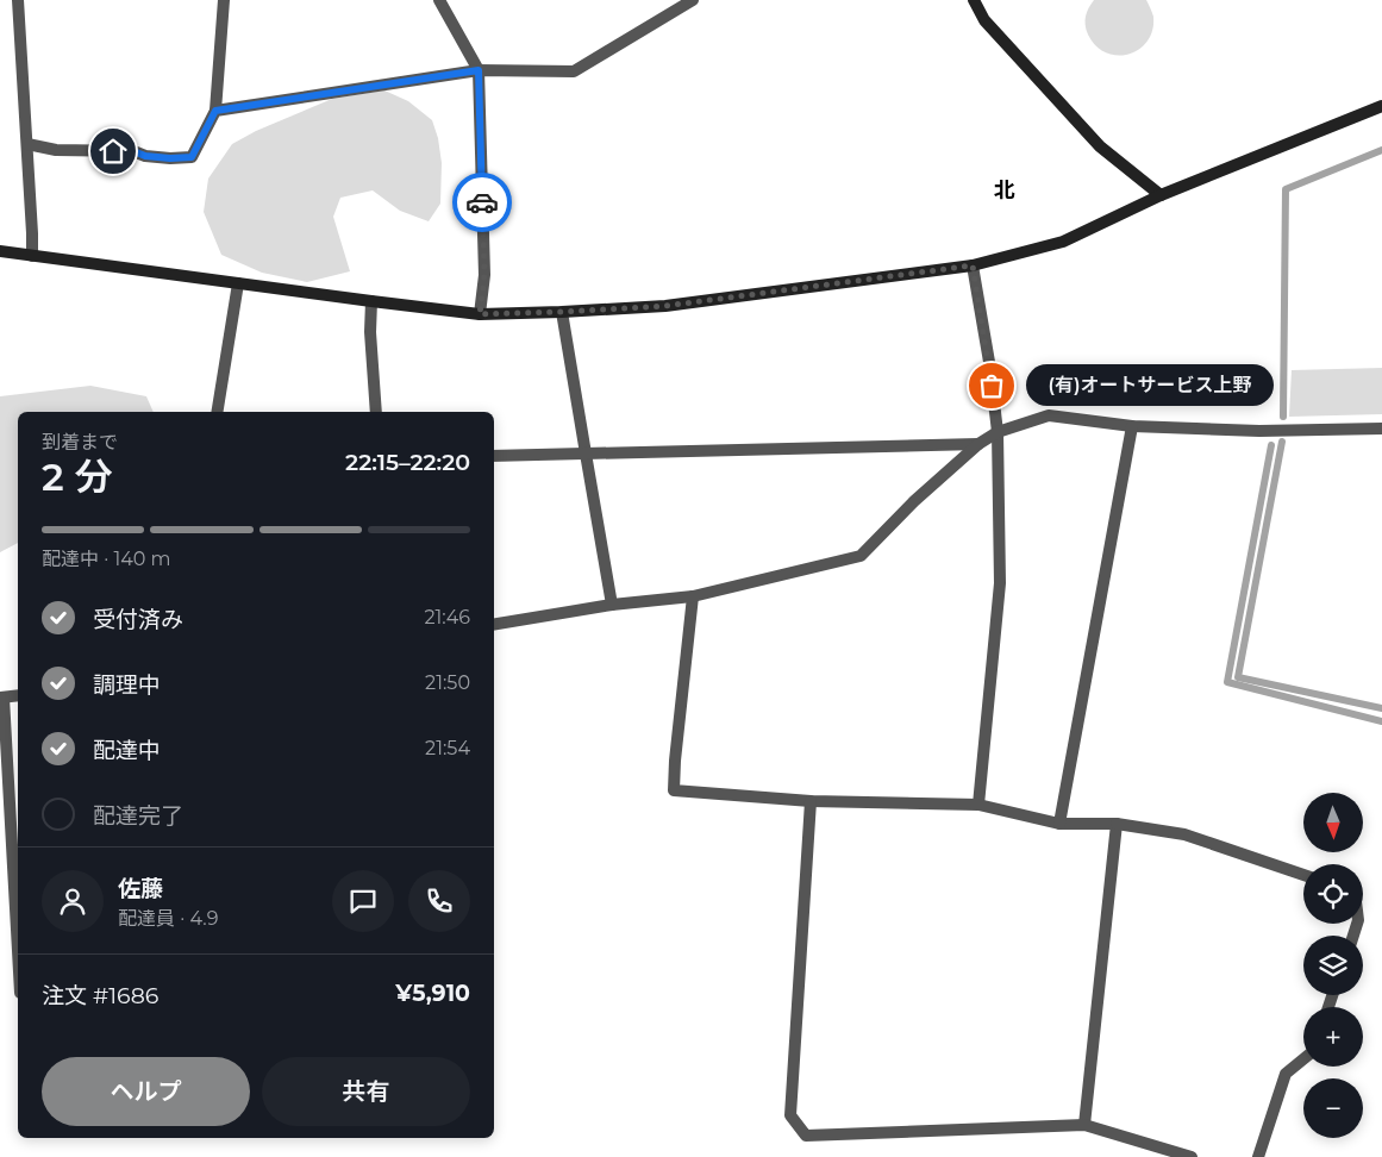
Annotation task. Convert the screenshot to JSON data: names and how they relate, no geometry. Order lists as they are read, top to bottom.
{
  "districts": ["北"],
  "places": ["(有)オートサービス上野"],
  "north": "bottom",
  "page": {
    "bubble": "(有)オートサービス上野",
    "heading": ["2 分", "到着まで", "22:15–22:20"],
    "panel": [
      "佐藤",
      "配達員 · 4.9",
      "注文 #1686",
      "¥5,910"
    ],
    "bar": "配達中 · 140 m",
    "list": [
      ["受付済み", "21:46"],
      ["調理中", "21:50"],
      ["配達中", "21:54"],
      "配達完了"
    ],
    "map_buttons": ["+", "−"],
    "buttons": ["ヘルプ", "共有"]
  }
}
